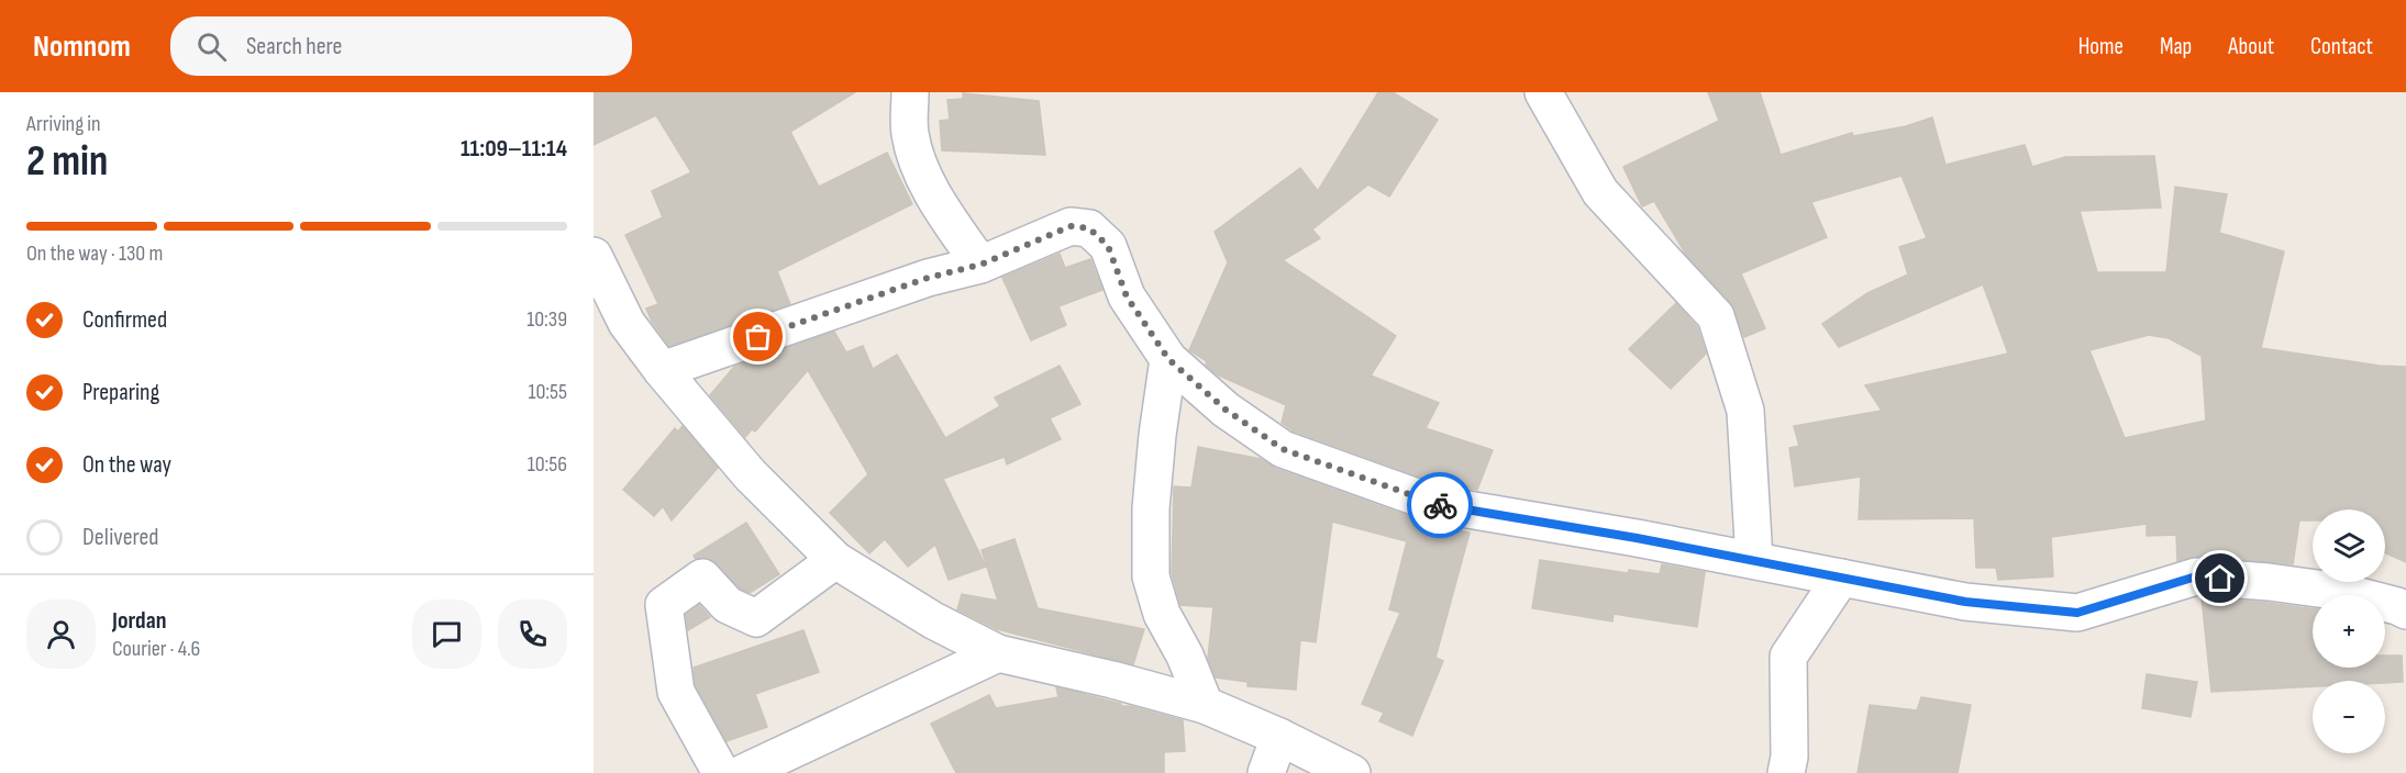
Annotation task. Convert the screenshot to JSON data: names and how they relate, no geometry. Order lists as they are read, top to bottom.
{
  "page": {
    "header": "Nomnom",
    "search": "Search here",
    "nav": [
      "Home",
      "Map",
      "About",
      "Contact"
    ],
    "heading": ["2 min", "Arriving in", "11:09–11:14"],
    "panel": ["Jordan", "Courier · 4.6"],
    "bar": "On the way · 130 m",
    "list": [
      ["Confirmed", "10:39"],
      ["Preparing", "10:55"],
      ["On the way", "10:56"],
      "Delivered"
    ],
    "map_buttons": ["+", "−"]
  }
}
